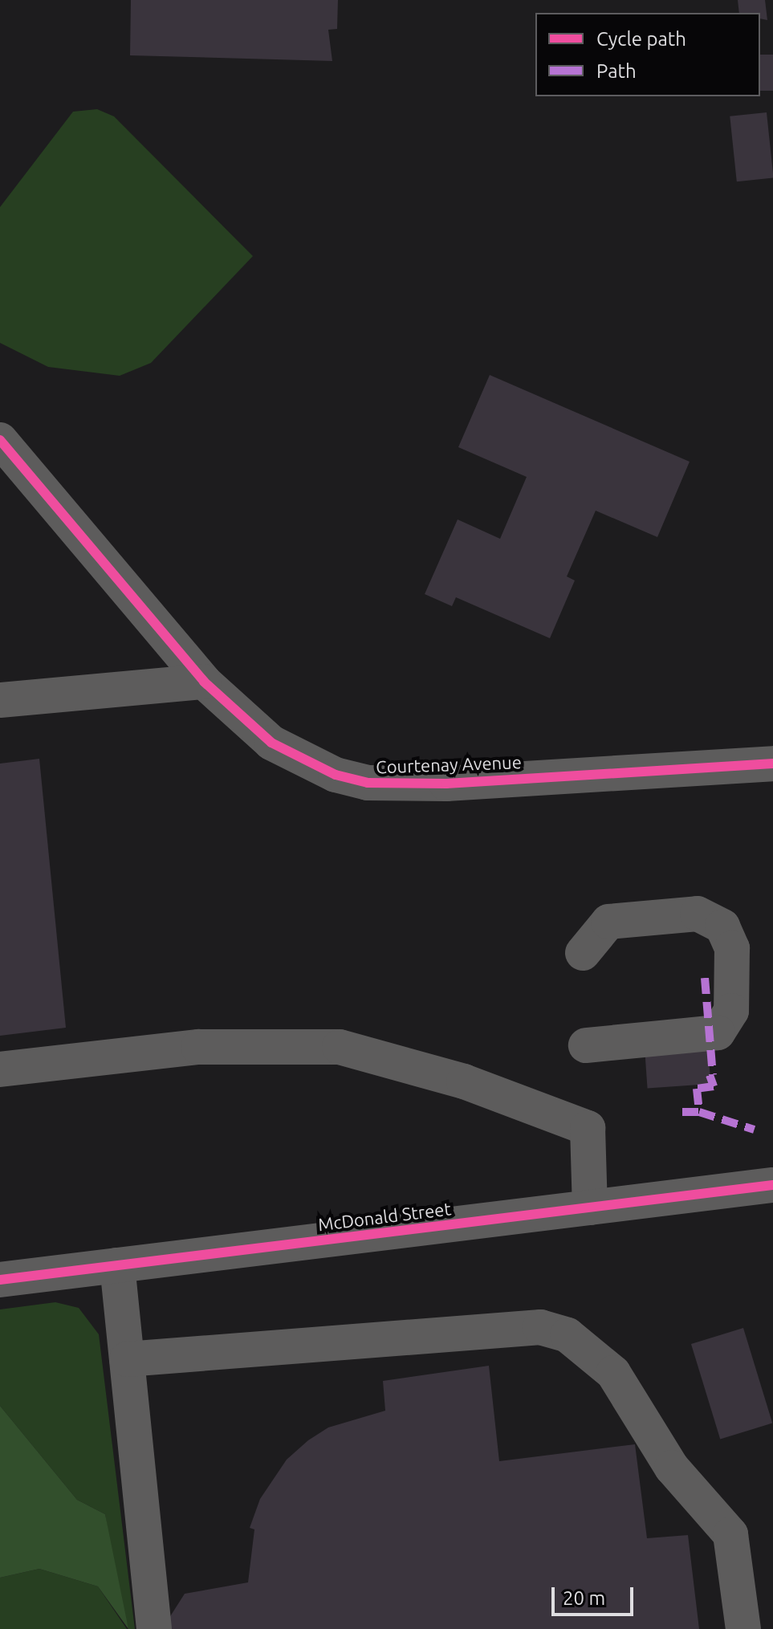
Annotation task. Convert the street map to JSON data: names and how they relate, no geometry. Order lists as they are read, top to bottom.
{
  "streets": {
    "street": ["Courtenay Avenue", "McDonald Street"]
  },
  "legend": ["Cycle path", "Path"],
  "scale_bar": "20 m"
}
